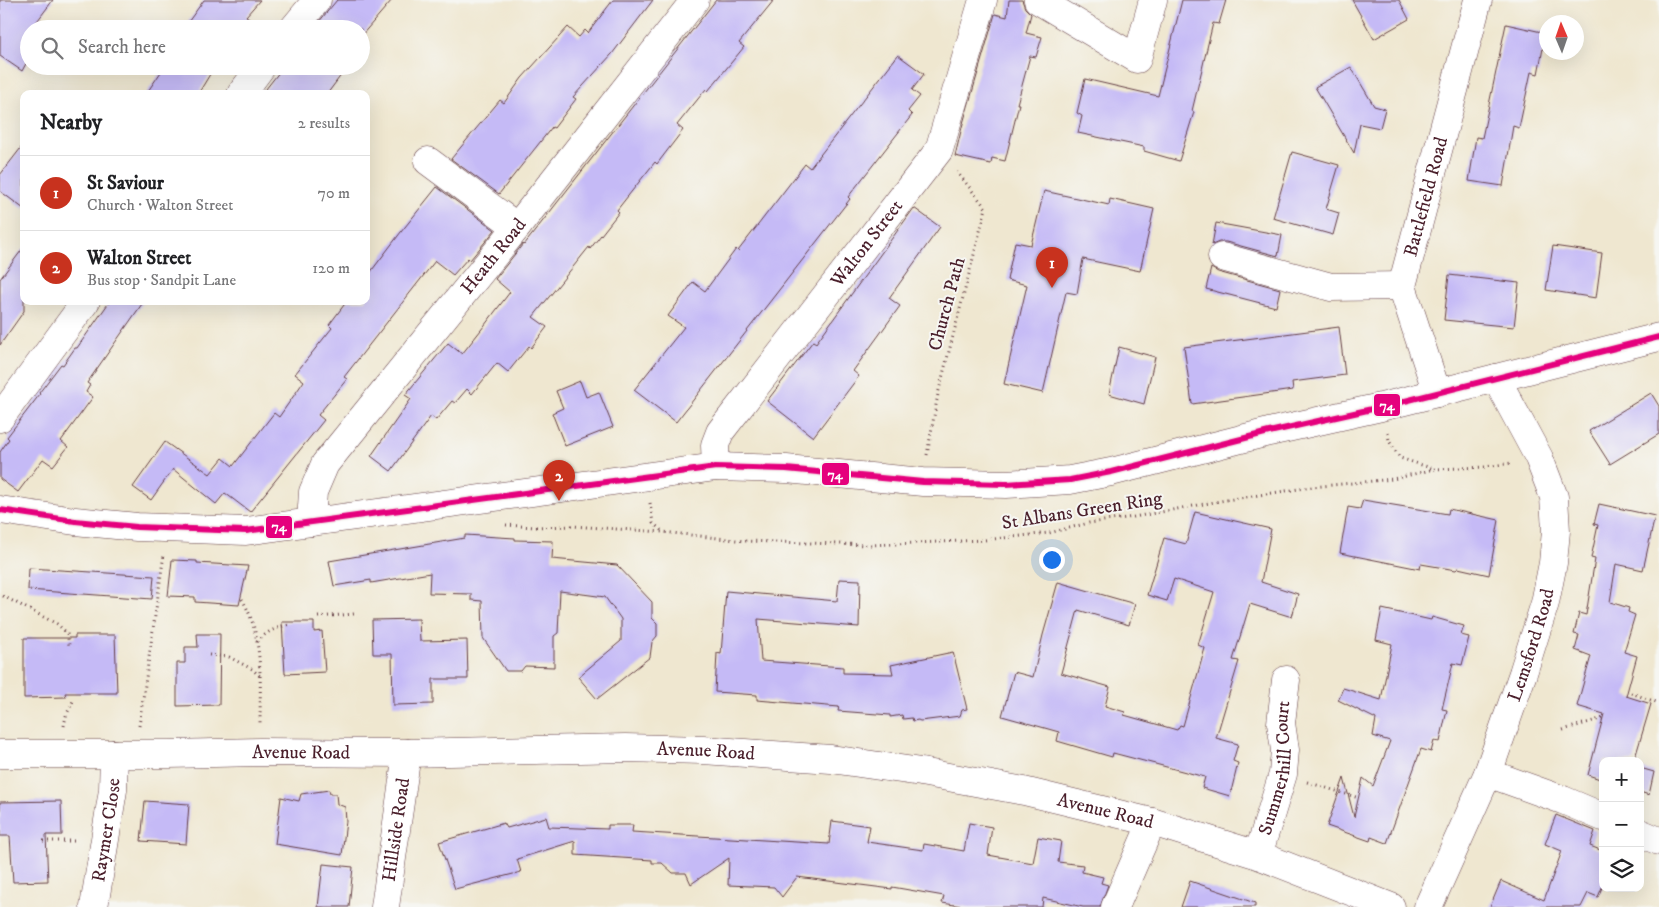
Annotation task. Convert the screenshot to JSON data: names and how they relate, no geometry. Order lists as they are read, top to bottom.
{
  "streets": {
    "street": [
      "Battlefield Road",
      "Walton Street",
      "Heath Road",
      "Lemsford Road",
      "Avenue Road",
      "Summerhill Court",
      "Hillside Road",
      "Raymer Close"
    ],
    "path": ["Church Path", "St Albans Green Ring"]
  },
  "crossings": [
    ["Walton Street", "Church Path"],
    ["St Albans Green Ring", "Lemsford Road"],
    ["Avenue Road", "Summerhill Court"],
    ["Avenue Road", "Hillside Road"],
    ["Avenue Road", "Raymer Close"]
  ],
  "lines": ["transit line 74"],
  "north": "top",
  "page": {
    "search": "Search here",
    "heading": ["Nearby", "2 results"],
    "list": [
      {
        "mark": "1",
        "name": "St Saviour",
        "note": "Church · Walton Street",
        "value": "70 m"
      },
      {
        "mark": "2",
        "name": "Walton Street",
        "note": "Bus stop · Sandpit Lane",
        "value": "120 m"
      }
    ],
    "pins": ["1", "2"],
    "map_buttons": ["+", "−"]
  }
}
